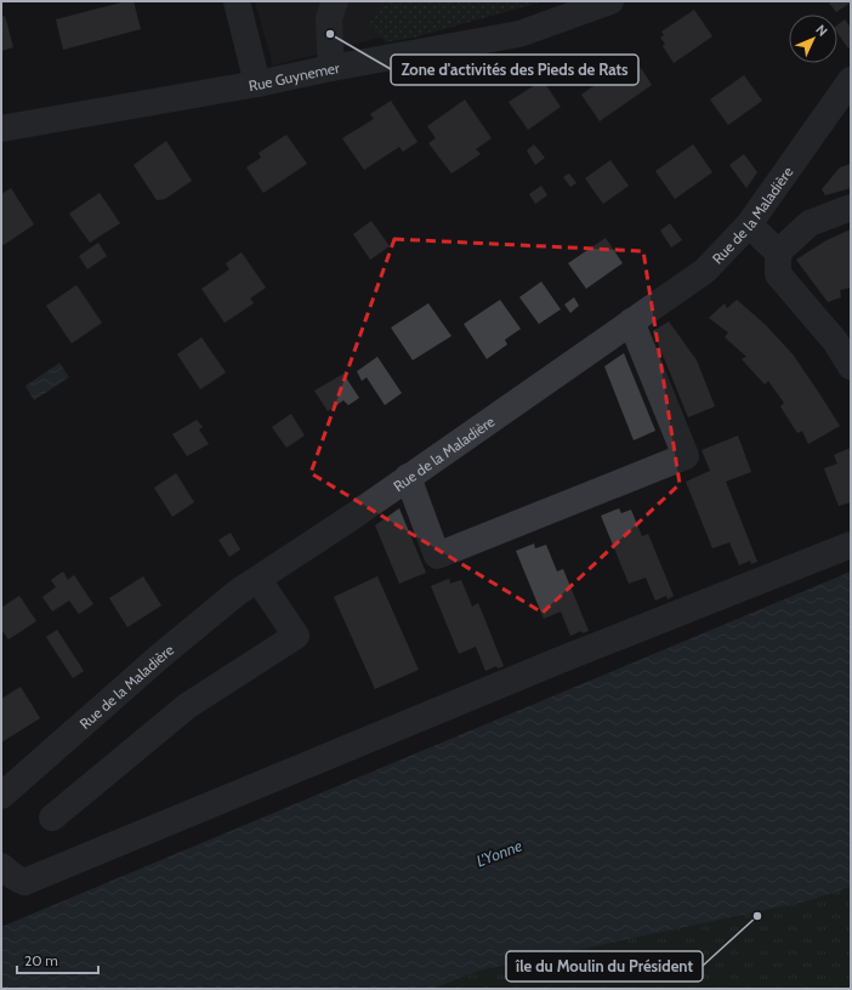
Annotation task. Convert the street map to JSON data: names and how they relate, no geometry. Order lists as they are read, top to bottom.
{
  "streets": {
    "street": ["Rue Guynemer", "Rue de la Maladière"]
  },
  "water": ["L'Yonne"],
  "places": ["Zone d'activités des Pieds de Rats", "île du Moulin du Président"],
  "scale_bar": "20 m",
  "north": "top right"
}
